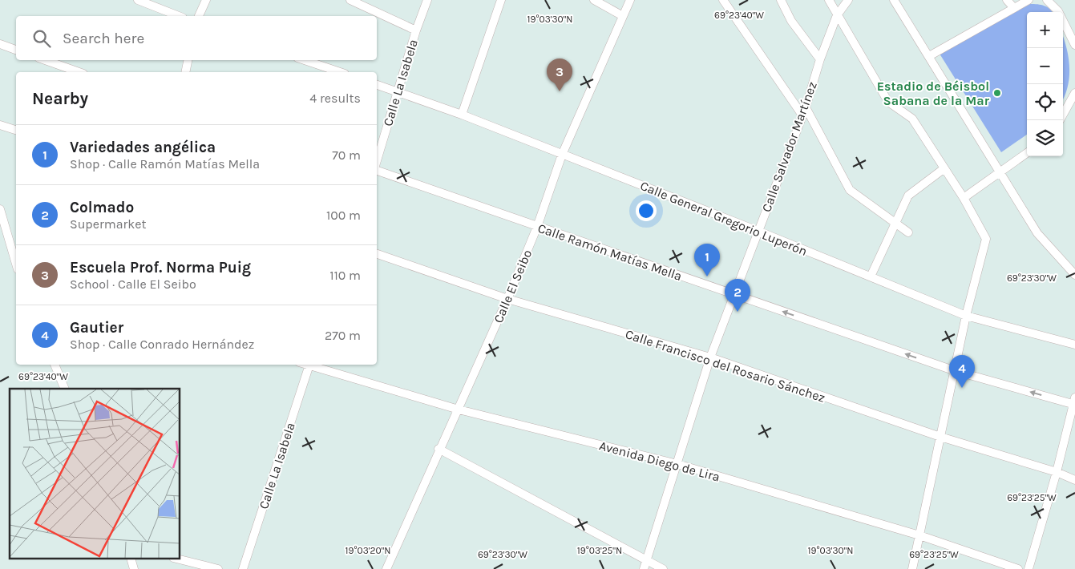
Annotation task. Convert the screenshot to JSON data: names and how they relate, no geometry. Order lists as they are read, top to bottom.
{
  "streets": {
    "street": [
      "Calle La Isabela",
      "Calle Salvador Martínez",
      "Calle General Gregorio Luperón",
      "Calle Ramón Matías Mella",
      "Calle El Seibo",
      "Calle Francisco del Rosario Sánchez",
      "Avenida Diego de Lira"
    ]
  },
  "crossings": [
    ["Calle La Isabela", "Calle General Gregorio Luperón"],
    ["Calle Salvador Martínez", "Calle General Gregorio Luperón"],
    ["Calle Salvador Martínez", "Calle Ramón Matías Mella"],
    ["Calle Salvador Martínez", "Calle Francisco del Rosario Sánchez"],
    ["Calle Salvador Martínez", "Avenida Diego de Lira"],
    ["Calle General Gregorio Luperón", "Calle El Seibo"],
    ["Calle Ramón Matías Mella", "Calle El Seibo"],
    ["Calle El Seibo", "Calle Francisco del Rosario Sánchez"],
    ["Calle El Seibo", "Avenida Diego de Lira"]
  ],
  "one_way": ["Calle Ramón Matías Mella"],
  "places": ["Estadio de Béisbol Sabana de la Mar"],
  "page": {
    "map_buttons": ["+", "−"],
    "search": "Search here",
    "pins": [
      "3",
      "1",
      "2",
      "4"
    ],
    "heading": ["Nearby", "4 results"],
    "list": [
      {
        "mark": "1",
        "name": "Variedades angélica",
        "note": "Shop · Calle Ramón Matías Mella",
        "value": "70 m"
      },
      {
        "mark": "2",
        "name": "Colmado",
        "note": "Supermarket",
        "value": "100 m"
      },
      {
        "mark": "3",
        "name": "Escuela Prof. Norma Puig",
        "note": "School · Calle El Seibo",
        "value": "110 m"
      },
      {
        "mark": "4",
        "name": "Gautier",
        "note": "Shop · Calle Conrado Hernández",
        "value": "270 m"
      }
    ]
  },
  "coordinates": [
    "69°23'40\"W",
    "19°03'30\"N",
    "69°23'30\"W",
    "69°23'25\"W",
    "19°03'20\"N",
    "19°03'25\"N"
  ]
}
